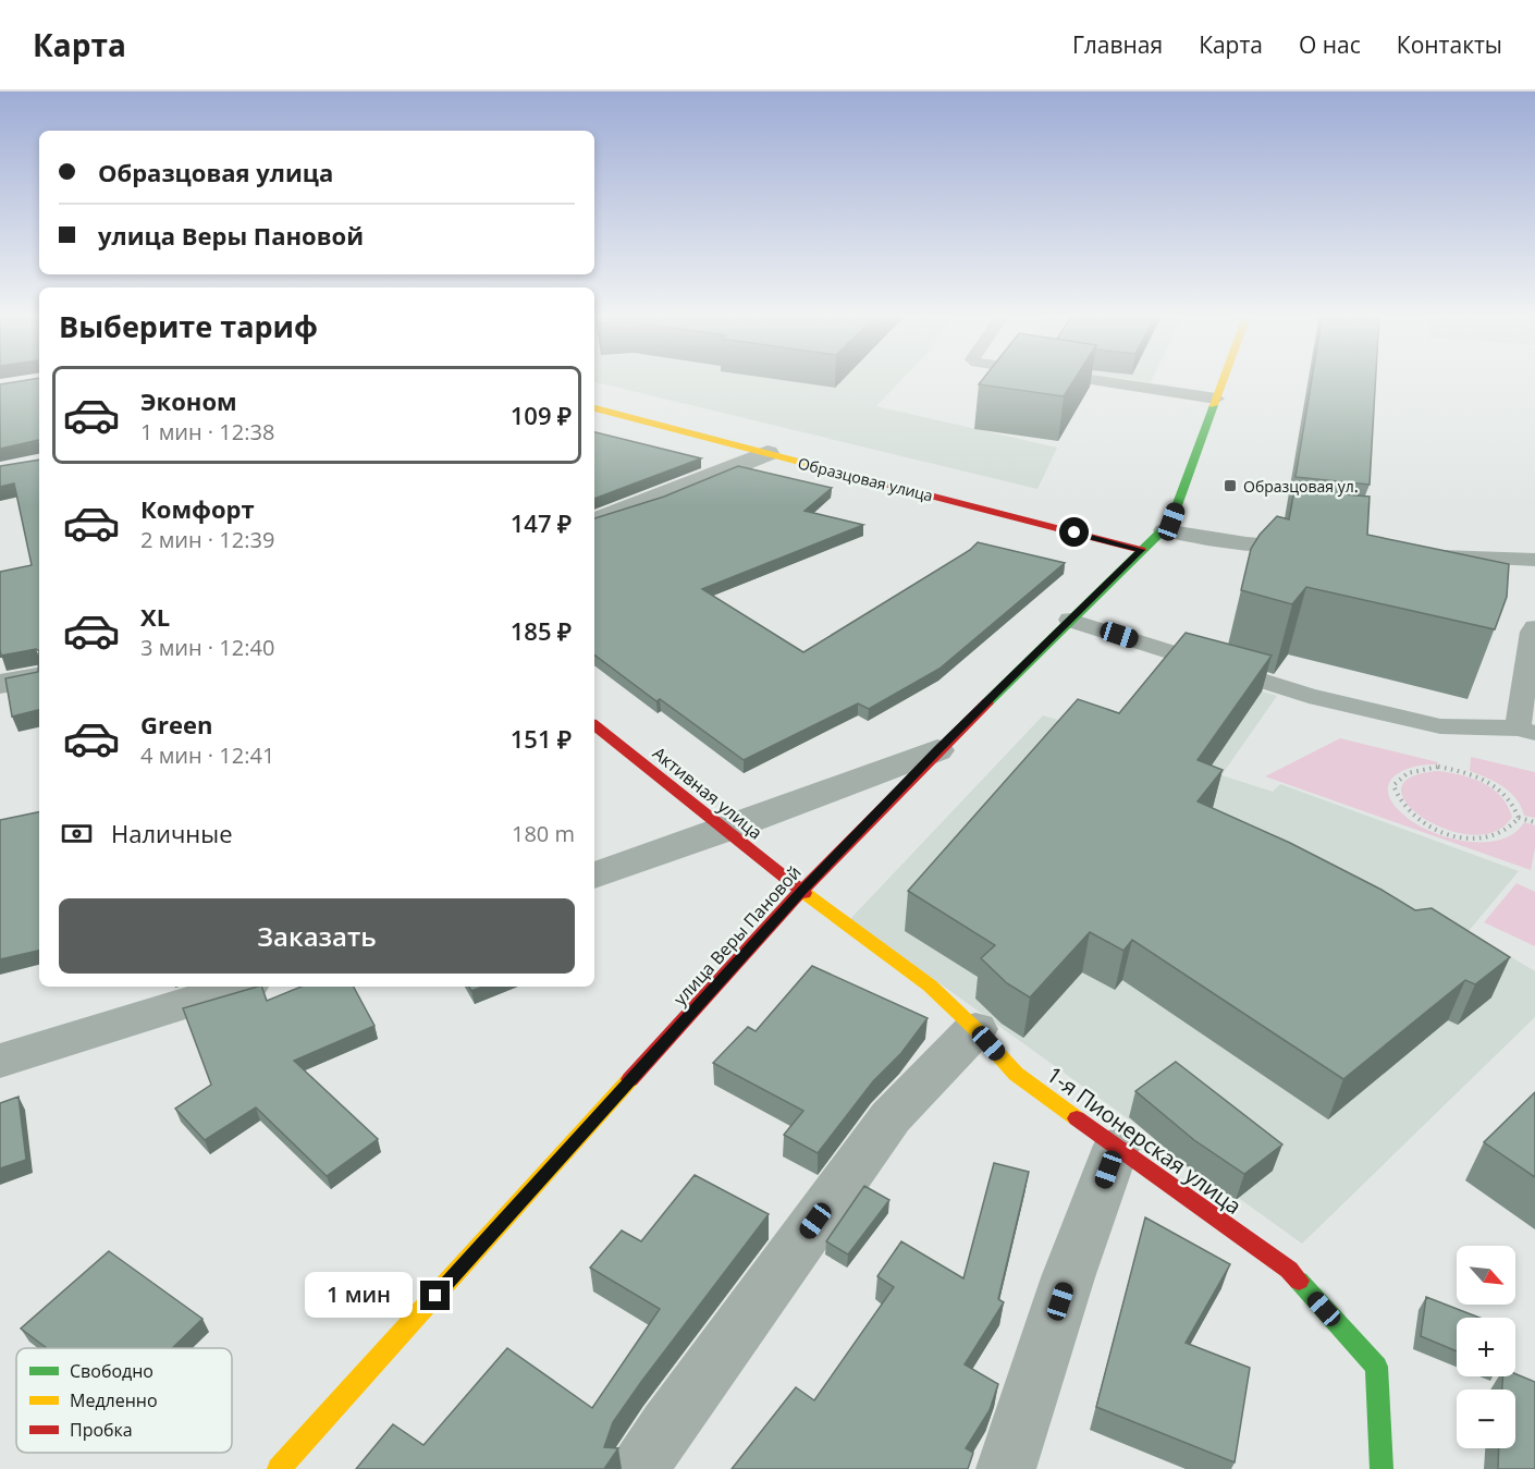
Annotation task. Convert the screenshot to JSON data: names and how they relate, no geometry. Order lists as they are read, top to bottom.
{
  "streets": {
    "street": [
      "Образцовая улица",
      "Активная улица",
      "улица Веры Пановой",
      "1-я Пионерская улица"
    ]
  },
  "crossings": [
    ["Образцовая улица", "улица Веры Пановой"],
    ["Активная улица", "улица Веры Пановой"],
    ["Активная улица", "1-я Пионерская улица"],
    ["улица Веры Пановой", "1-я Пионерская улица"]
  ],
  "places": {
    "transit": ["Образцовая ул."]
  },
  "legend": ["Свободно", "Медленно", "Пробка"],
  "north": "bottom right",
  "page": {
    "header": "Карта",
    "nav": [
      "Главная",
      "Карта",
      "О нас",
      "Контакты"
    ],
    "banner": ["Образцовая улица", "улица Веры Пановой"],
    "heading": "Выберите тариф",
    "list": [
      {
        "name": "Эконом",
        "note": "1 мин · 12:38",
        "value": "109 ₽"
      },
      {
        "name": "Комфорт",
        "note": "2 мин · 12:39",
        "value": "147 ₽"
      },
      {
        "name": "XL",
        "note": "3 мин · 12:40",
        "value": "185 ₽"
      },
      {
        "name": "Green",
        "note": "4 мин · 12:41",
        "value": "151 ₽"
      }
    ],
    "pay": ["Наличные", "180 m"],
    "buttons": "Заказать",
    "map_buttons": ["+", "−"],
    "bubble": "1 мин"
  }
}
